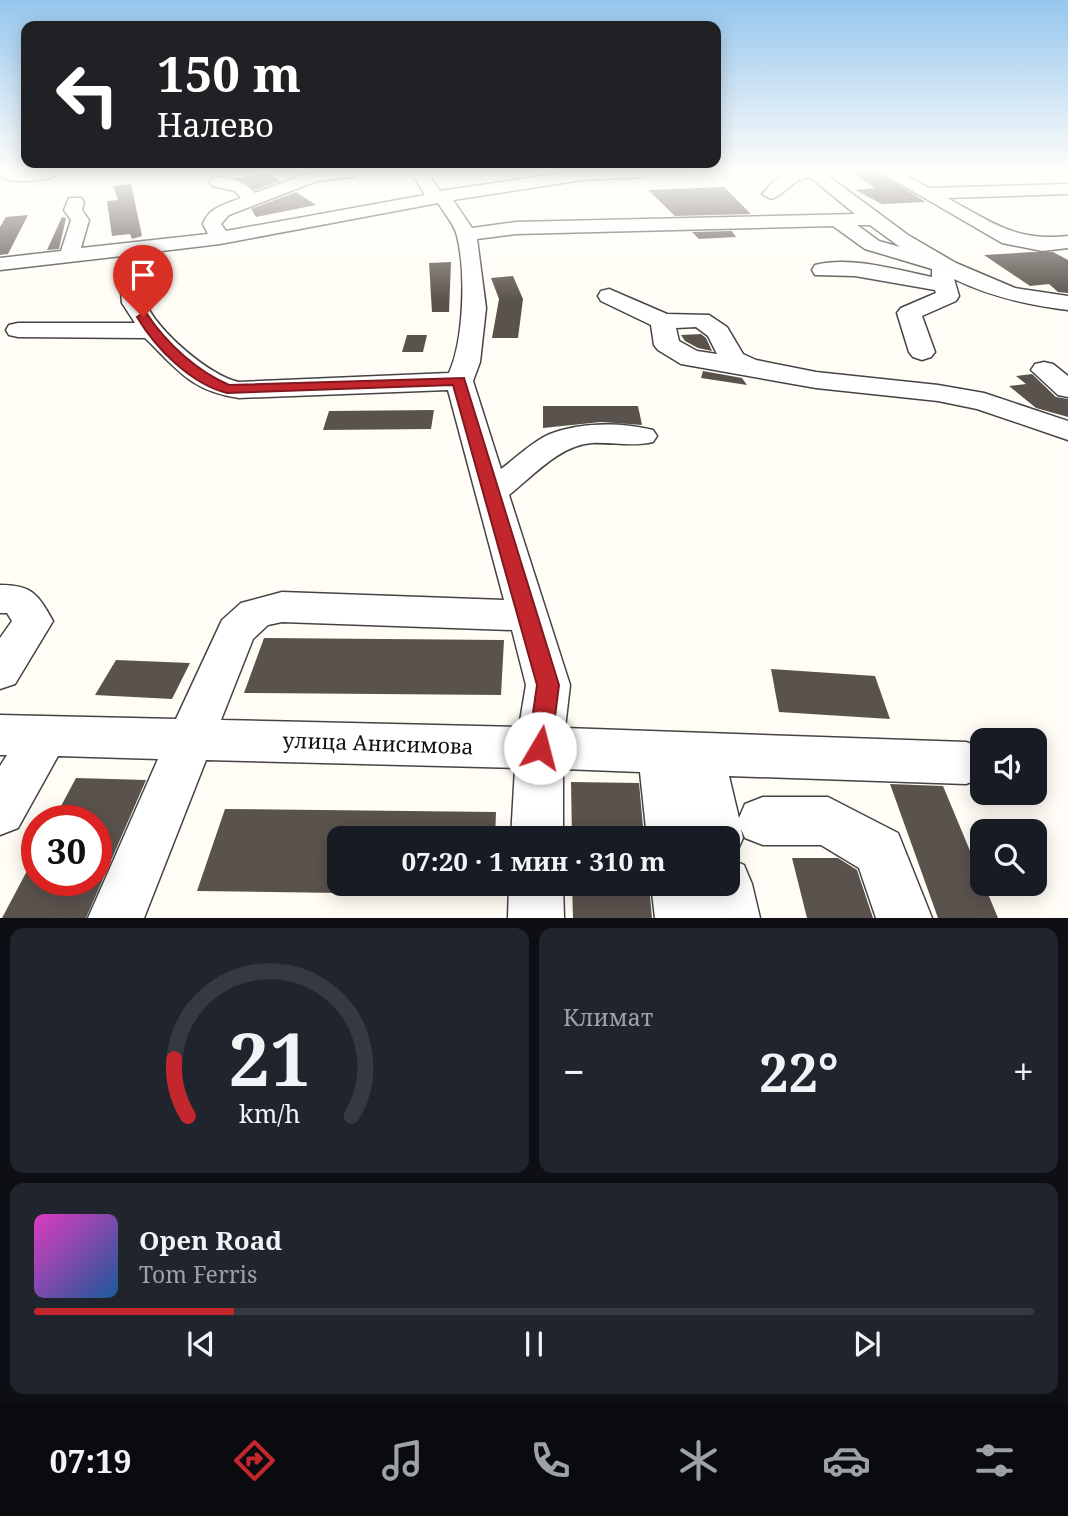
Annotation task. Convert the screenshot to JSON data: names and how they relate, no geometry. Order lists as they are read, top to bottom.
{
  "streets": {
    "street": ["улица Анисимова"]
  },
  "page": {
    "turn": ["150 m", "Налево"],
    "limit": "30",
    "trip": "07:20 · 1 мин · 310 m",
    "tile": "Климат",
    "heat": ["−", "22°", "+"],
    "song": ["Open Road", "Tom Ferris"],
    "tabs": "07:19",
    "gauge": ["21", "km/h"]
  }
}
